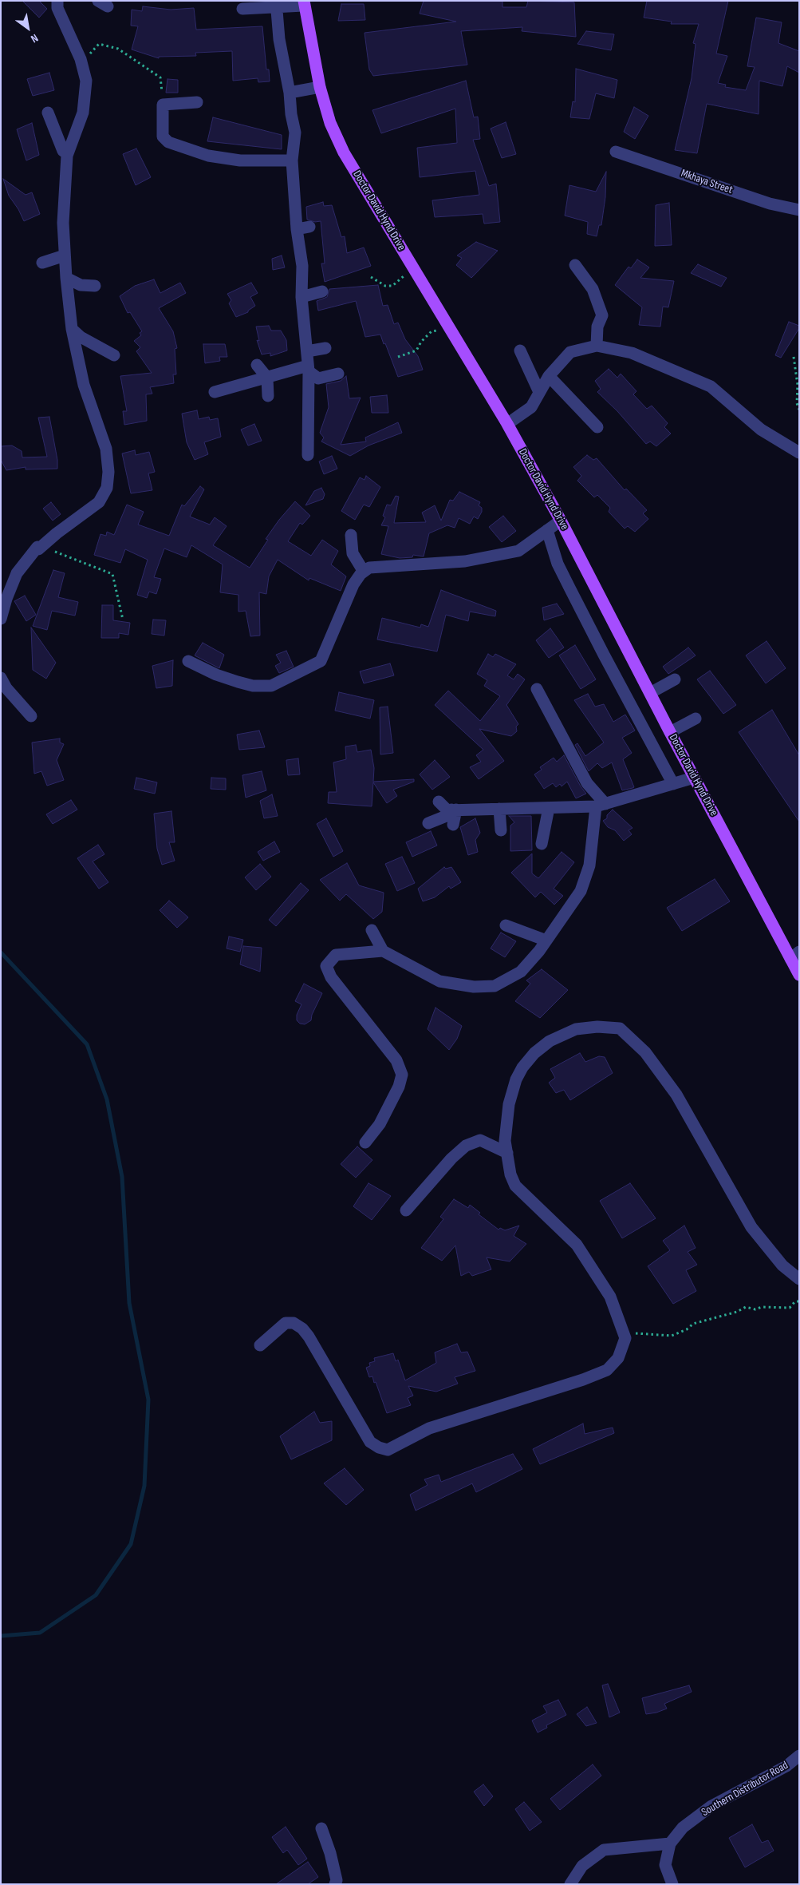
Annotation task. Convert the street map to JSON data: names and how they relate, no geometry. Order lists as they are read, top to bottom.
{
  "streets": {
    "main road": ["Doctor David Hynd Drive"],
    "street": ["Mkhaya Street", "Southern Distributor Road"]
  },
  "north": "bottom right"
}
